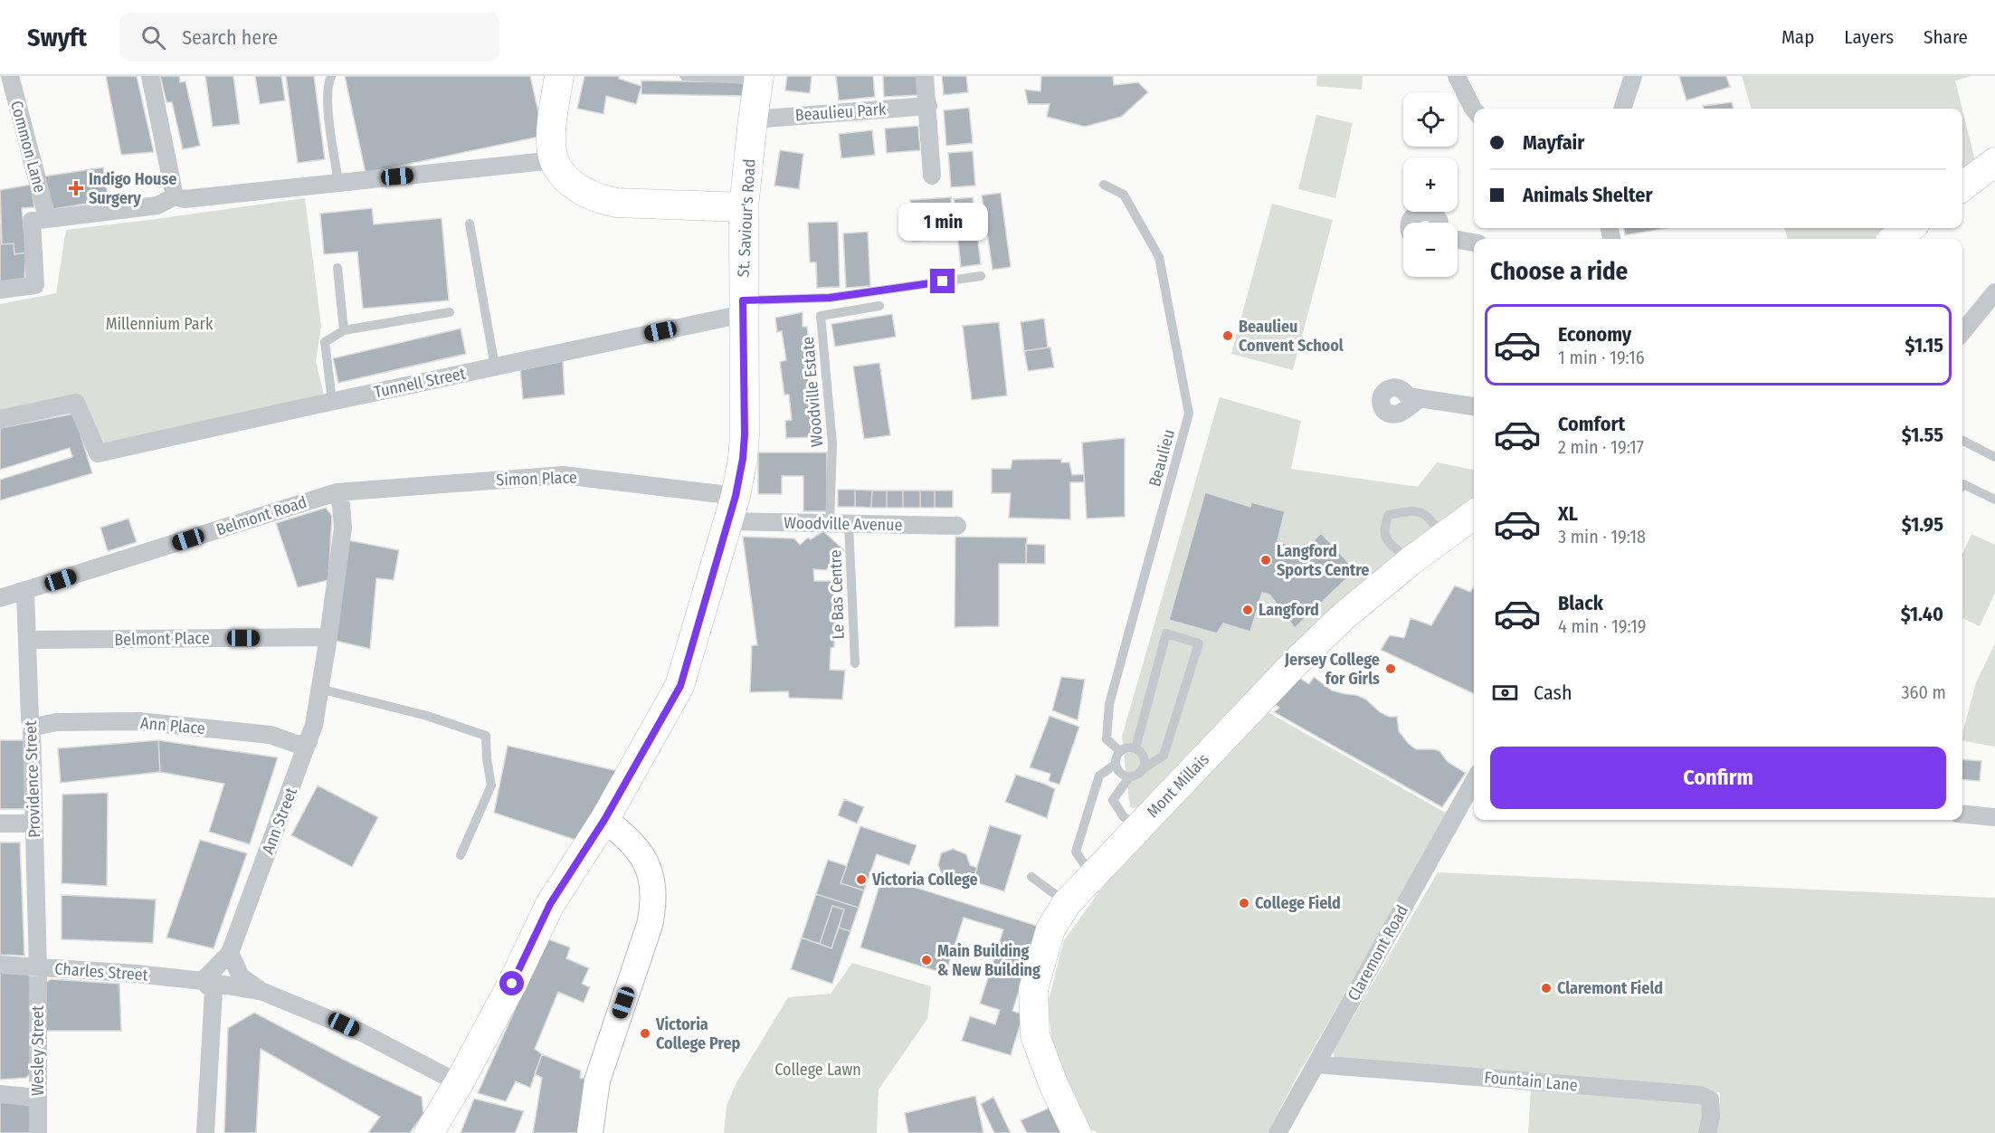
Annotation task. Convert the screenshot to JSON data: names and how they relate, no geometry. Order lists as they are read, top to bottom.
{
  "streets": {
    "main road": ["St. Saviour's Road", "Mont Millais"],
    "street": [
      "Beaulieu Park",
      "Common Lane",
      "Tunnell Street",
      "Simon Place",
      "Belmont Road",
      "Woodville Avenue",
      "Belmont Place",
      "Ann Place",
      "Providence Street",
      "Ann Street",
      "Claremont Road",
      "Charles Street",
      "Wesley Street",
      "Fountain Lane"
    ],
    "lane": ["Woodville Estate", "Beaulieu", "Le Bas Centre"]
  },
  "crossings": [
    ["Beaulieu Park", "St. Saviour's Road"],
    ["St. Saviour's Road", "Tunnell Street"],
    ["St. Saviour's Road", "Simon Place"],
    ["St. Saviour's Road", "Woodville Avenue"],
    ["Woodville Estate", "Woodville Avenue"],
    ["Simon Place", "Belmont Road"],
    ["Simon Place", "Woodville Avenue"],
    ["Simon Place", "Ann Street"],
    ["Belmont Road", "Providence Street"],
    ["Belmont Road", "Ann Street"],
    ["Woodville Avenue", "Le Bas Centre"],
    ["Belmont Place", "Providence Street"],
    ["Belmont Place", "Ann Street"],
    ["Ann Place", "Providence Street"],
    ["Ann Place", "Ann Street"],
    ["Providence Street", "Charles Street"],
    ["Providence Street", "Wesley Street"],
    ["Ann Street", "Charles Street"],
    ["Claremont Road", "Fountain Lane"],
    ["Charles Street", "Wesley Street"]
  ],
  "parks": ["Millennium Park", "College Lawn"],
  "places": {
    "health": ["Indigo House Surgery"],
    "other": [
      "Beaulieu Convent School",
      "Langford Sports Centre",
      "Langford",
      "Jersey College for Girls",
      "Victoria College",
      "College Field",
      "Main Building & New Building",
      "Claremont Field",
      "Victoria College Prep"
    ]
  },
  "page": {
    "header": "Swyft",
    "search": "Search here",
    "nav": ["Map", "Layers", "Share"],
    "map_buttons": ["+", "−"],
    "banner": ["Mayfair", "Animals Shelter"],
    "bubble": "1 min",
    "heading": "Choose a ride",
    "list": [
      {
        "name": "Economy",
        "note": "1 min · 19:16",
        "value": "$1.15"
      },
      {
        "name": "Comfort",
        "note": "2 min · 19:17",
        "value": "$1.55"
      },
      {
        "name": "XL",
        "note": "3 min · 19:18",
        "value": "$1.95"
      },
      {
        "name": "Black",
        "note": "4 min · 19:19",
        "value": "$1.40"
      }
    ],
    "pay": ["Cash", "360 m"],
    "buttons": "Confirm"
  }
}
